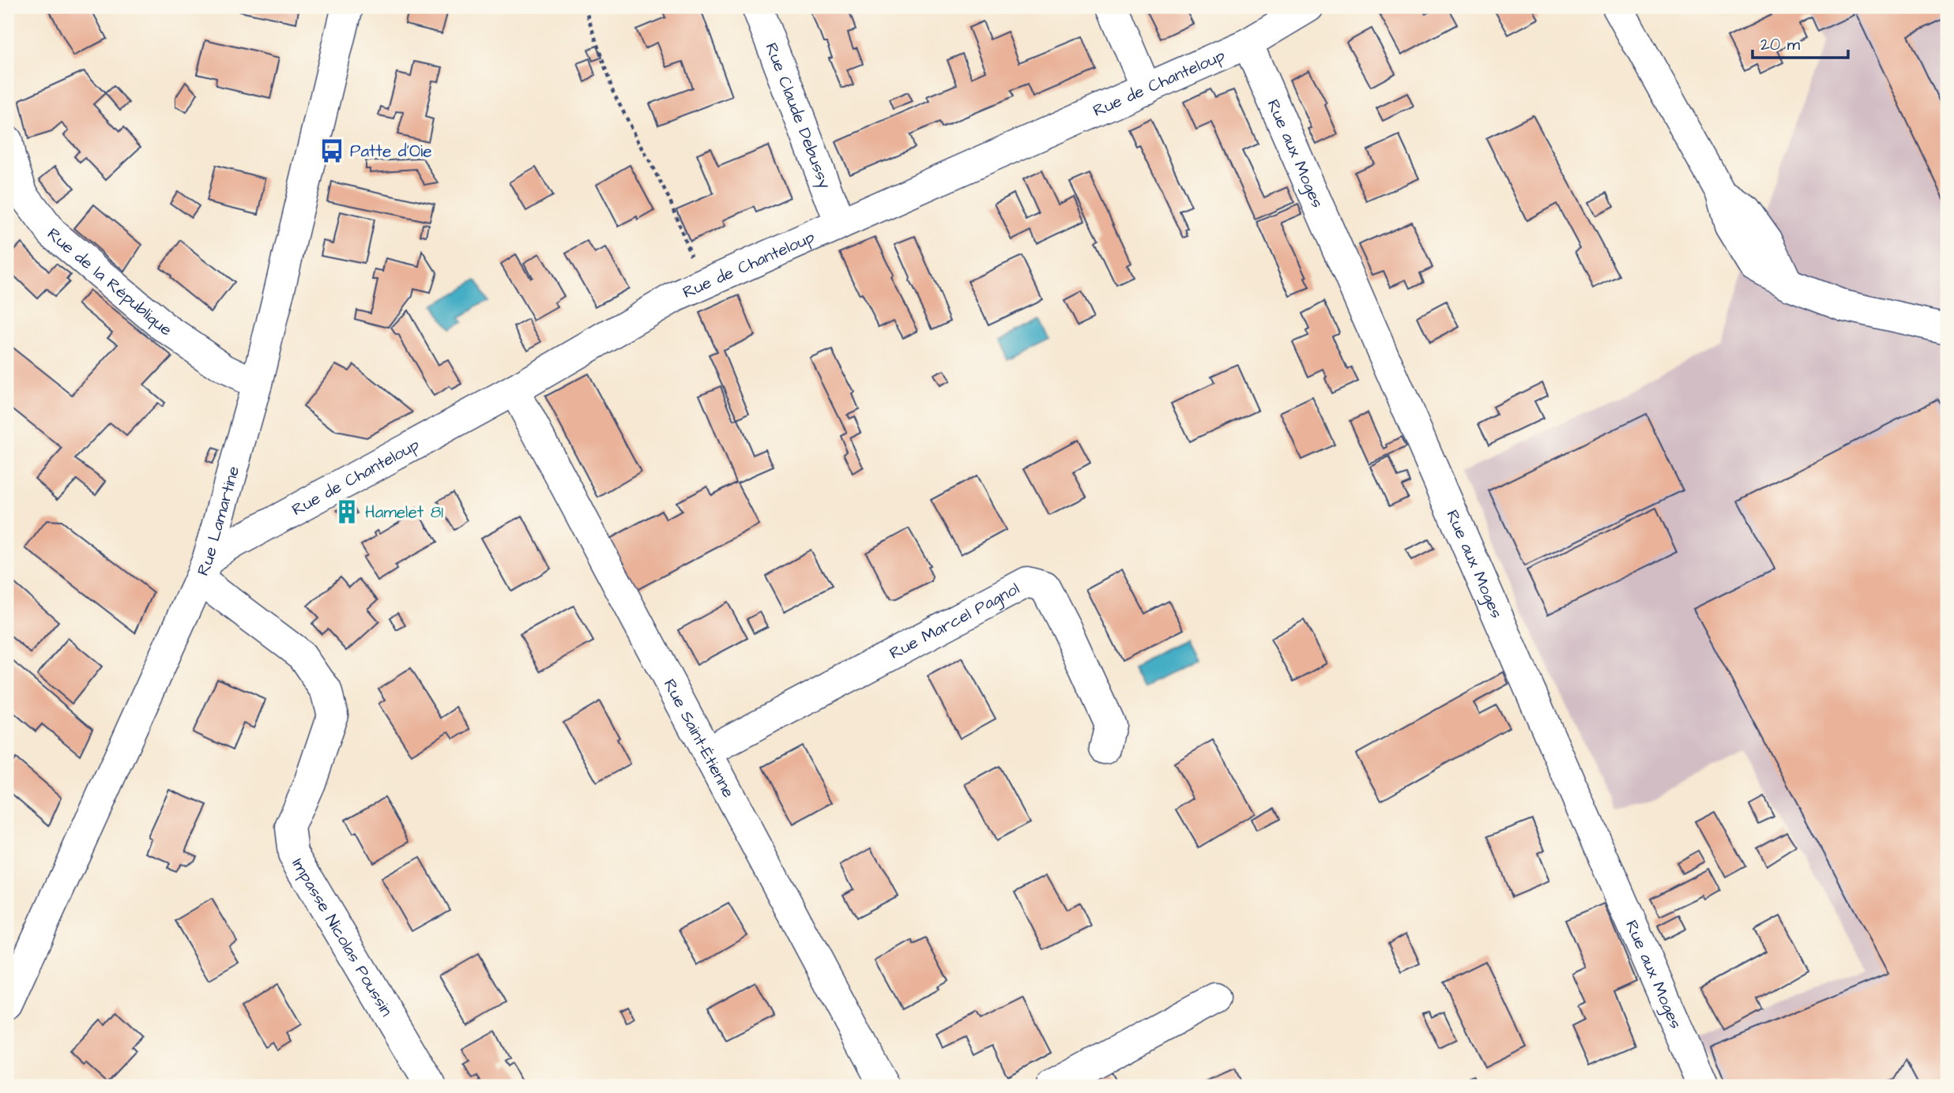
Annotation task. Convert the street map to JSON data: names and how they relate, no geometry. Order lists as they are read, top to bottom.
{
  "streets": {
    "street": [
      "Rue de Chanteloup",
      "Rue Claude Debussy",
      "Rue aux Moges",
      "Rue de la République",
      "Rue Lamartine",
      "Rue Marcel Pagnol",
      "Rue Saint-Étienne",
      "Impasse Nicolas Poussin"
    ]
  },
  "crossings": [
    ["Rue de Chanteloup", "Rue Claude Debussy"],
    ["Rue de Chanteloup", "Rue aux Moges"],
    ["Rue de Chanteloup", "Rue Lamartine"],
    ["Rue de Chanteloup", "Rue Saint-Étienne"],
    ["Rue de Chanteloup", "Impasse Nicolas Poussin"],
    ["Rue de la République", "Rue Lamartine"],
    ["Rue Lamartine", "Impasse Nicolas Poussin"],
    ["Rue Marcel Pagnol", "Rue Saint-Étienne"]
  ],
  "places": {
    "bus stop": ["Patte d'Oie"],
    "building": ["Hamelet 81"]
  },
  "scale_bar": "20 m"
}
